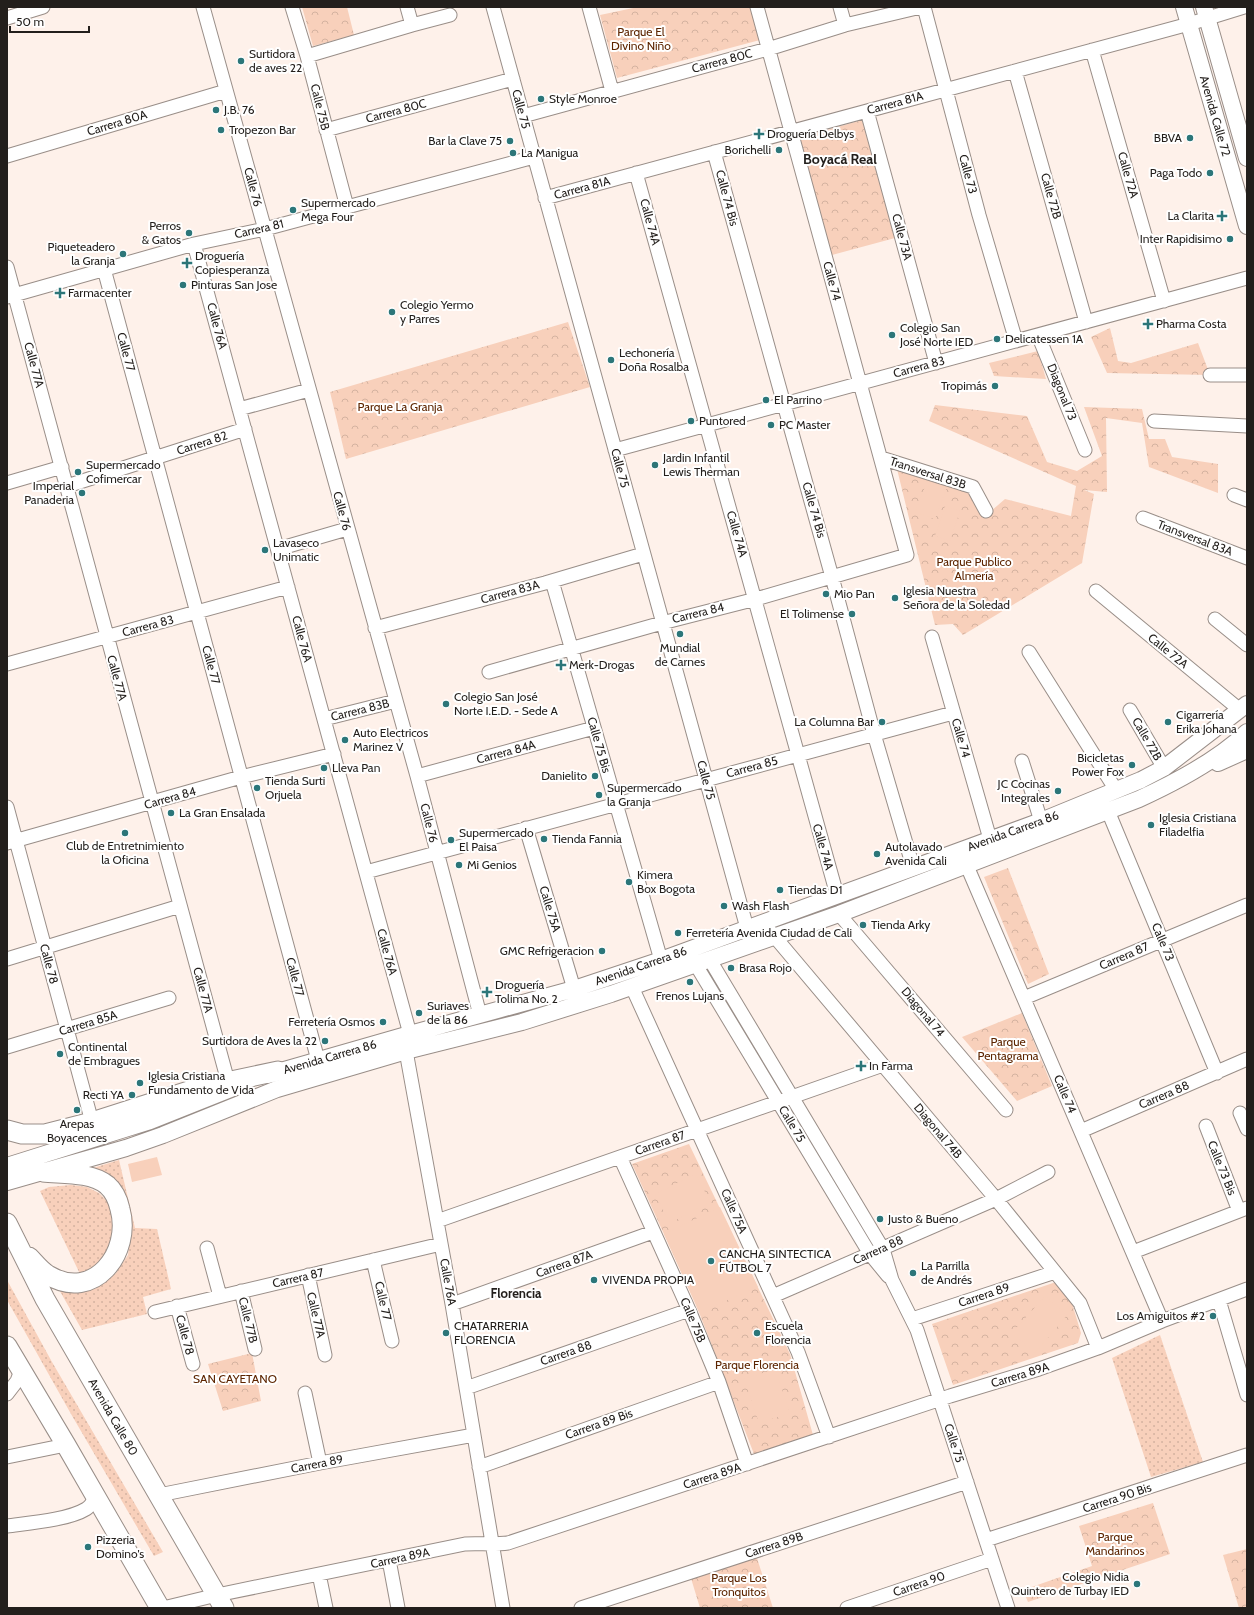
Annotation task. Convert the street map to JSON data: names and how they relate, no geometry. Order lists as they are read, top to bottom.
{
  "streets": {
    "highway": ["Avenida Calle 80"],
    "main road": ["Avenida Calle 72", "Avenida Carrera 86"],
    "street": [
      "Carrera 80C",
      "Carrera 81A",
      "Calle 75B",
      "Calle 75",
      "Carrera 80A",
      "Calle 73",
      "Calle 72A",
      "Calle 76",
      "Calle 72B",
      "Calle 74 Bis",
      "Calle 74A",
      "Carrera 81",
      "Calle 73A",
      "Calle 74",
      "Calle 76A",
      "Calle 77",
      "Calle 77A",
      "Carrera 83",
      "Diagonal 73",
      "Carrera 82",
      "Transversal 83B",
      "Transversal 83A",
      "Carrera 83A",
      "Carrera 84",
      "Carrera 83B",
      "Calle 75 Bis",
      "Carrera 84A",
      "Carrera 85",
      "Calle 75A",
      "Carrera 87",
      "Calle 78",
      "Diagonal 74",
      "Carrera 85A",
      "Carrera 88",
      "Diagonal 74B",
      "Calle 73 Bis",
      "Carrera 87A",
      "Carrera 89",
      "Calle 77B",
      "Carrera 89A",
      "Carrera 89 Bis",
      "Carrera 90 Bis",
      "Carrera 89B",
      "Carrera 90"
    ]
  },
  "crossings": [
    ["Carrera 80C", "Calle 75B"],
    ["Carrera 80C", "Calle 75"],
    ["Carrera 80C", "Calle 74"],
    ["Carrera 81A", "Calle 75"],
    ["Carrera 81A", "Avenida Calle 72"],
    ["Carrera 81A", "Calle 73"],
    ["Carrera 81A", "Calle 72A"],
    ["Carrera 81A", "Calle 72B"],
    ["Carrera 81A", "Calle 74 Bis"],
    ["Carrera 81A", "Calle 74A"],
    ["Carrera 81A", "Calle 73A"],
    ["Carrera 81A", "Calle 74"],
    ["Calle 75B", "Carrera 81"],
    ["Calle 75B", "Carrera 87"],
    ["Calle 75B", "Carrera 88"],
    ["Calle 75B", "Carrera 87A"],
    ["Calle 75B", "Carrera 89A"],
    ["Calle 75B", "Carrera 89 Bis"],
    ["Calle 75", "Carrera 81"],
    ["Calle 75", "Carrera 83"],
    ["Calle 75", "Carrera 83A"],
    ["Calle 75", "Carrera 84"],
    ["Calle 75", "Carrera 85"],
    ["Calle 75", "Avenida Carrera 86"],
    ["Calle 75", "Carrera 87"],
    ["Calle 75", "Carrera 88"],
    ["Calle 75", "Carrera 89"],
    ["Calle 75", "Carrera 89A"],
    ["Calle 75", "Carrera 90 Bis"],
    ["Calle 75", "Carrera 89B"],
    ["Calle 75", "Carrera 90"],
    ["Carrera 80A", "Calle 76"],
    ["Calle 73", "Carrera 83"],
    ["Calle 73", "Avenida Carrera 86"],
    ["Calle 73", "Carrera 87"],
    ["Calle 73", "Carrera 88"],
    ["Calle 72A", "Carrera 83"],
    ["Calle 72A", "Avenida Carrera 86"],
    ["Calle 76", "Carrera 81"],
    ["Calle 76", "Carrera 83A"],
    ["Calle 76", "Carrera 83B"],
    ["Calle 76", "Carrera 84A"],
    ["Calle 76", "Carrera 85"],
    ["Calle 76", "Avenida Carrera 86"],
    ["Calle 72B", "Carrera 83"],
    ["Calle 72B", "Avenida Carrera 86"],
    ["Calle 74 Bis", "Carrera 83"],
    ["Calle 74 Bis", "Carrera 84"],
    ["Calle 74 Bis", "Carrera 85"],
    ["Calle 74 Bis", "Avenida Carrera 86"],
    ["Calle 74A", "Carrera 83"],
    ["Calle 74A", "Carrera 84"],
    ["Calle 74A", "Carrera 85"],
    ["Calle 74A", "Avenida Carrera 86"],
    ["Carrera 81", "Calle 76A"],
    ["Carrera 81", "Calle 77"],
    ["Carrera 81", "Calle 77A"],
    ["Calle 73A", "Carrera 83"],
    ["Calle 74", "Carrera 83"],
    ["Calle 74", "Transversal 83B"],
    ["Calle 74", "Carrera 84"],
    ["Calle 74", "Carrera 85"],
    ["Calle 74", "Avenida Carrera 86"],
    ["Calle 74", "Carrera 87"],
    ["Calle 74", "Carrera 88"],
    ["Calle 74", "Carrera 89A"],
    ["Calle 76A", "Carrera 83"],
    ["Calle 76A", "Carrera 82"],
    ["Calle 76A", "Carrera 84"],
    ["Calle 76A", "Carrera 83B"],
    ["Calle 76A", "Carrera 85"],
    ["Calle 76A", "Avenida Carrera 86"],
    ["Calle 76A", "Carrera 87"],
    ["Calle 76A", "Carrera 88"],
    ["Calle 76A", "Carrera 87A"],
    ["Calle 76A", "Carrera 89"],
    ["Calle 76A", "Carrera 89A"],
    ["Calle 76A", "Carrera 89 Bis"],
    ["Calle 77", "Carrera 83"],
    ["Calle 77", "Carrera 82"],
    ["Calle 77", "Carrera 84"],
    ["Calle 77", "Avenida Carrera 86"],
    ["Calle 77", "Carrera 87"],
    ["Calle 77A", "Carrera 83"],
    ["Calle 77A", "Carrera 82"],
    ["Calle 77A", "Carrera 84"],
    ["Calle 77A", "Carrera 87"],
    ["Carrera 83", "Diagonal 73"],
    ["Carrera 83A", "Calle 75 Bis"],
    ["Carrera 84", "Calle 75 Bis"],
    ["Carrera 84", "Calle 78"],
    ["Calle 75 Bis", "Carrera 84A"],
    ["Calle 75 Bis", "Carrera 85"],
    ["Calle 75 Bis", "Avenida Carrera 86"],
    ["Carrera 85", "Calle 75A"],
    ["Avenida Carrera 86", "Calle 75A"],
    ["Avenida Carrera 86", "Diagonal 74"],
    ["Avenida Carrera 86", "Diagonal 74B"],
    ["Calle 75A", "Carrera 87"],
    ["Calle 75A", "Carrera 88"],
    ["Calle 75A", "Carrera 89A"],
    ["Carrera 87", "Calle 78"],
    ["Carrera 87", "Diagonal 74B"],
    ["Carrera 87", "Calle 77B"],
    ["Calle 78", "Carrera 85A"],
    ["Carrera 88", "Diagonal 74B"],
    ["Diagonal 74B", "Carrera 89"],
    ["Diagonal 74B", "Carrera 89A"],
    ["Carrera 89", "Avenida Calle 80"],
    ["Carrera 89A", "Avenida Calle 80"]
  ],
  "districts": ["Boyacá Real", "Florencia"],
  "parks": [
    "Parque El Divino Niño",
    "Parque La Granja",
    "Parque Publico Almería",
    "Parque Pentagrama",
    "Parque Florencia",
    "SAN CAYETANO",
    "Parque Mandarinos",
    "Parque Los Tronquitos"
  ],
  "places": {
    "other": [
      "Surtidora de aves 22",
      "Style Monroe",
      "J.B. 76",
      "Tropezon Bar",
      "BBVA",
      "Bar la Clave 75",
      "Borichelli",
      "La Manigua",
      "Paga Todo",
      "Supermercado Mega Four",
      "Perros & Gatos",
      "Inter Rapidisimo",
      "Piqueteadero la Granja",
      "Pinturas San Jose",
      "Colegio Yermo y Parres",
      "Colegio San José Norte IED",
      "Delicatessen 1A",
      "Lechonería Doña Rosalba",
      "Tropimás",
      "El Parrino",
      "Puntored",
      "PC Master",
      "Jardin Infantil Lewis Therman",
      "Supermercado Cofimercar",
      "Imperial Panaderia",
      "Lavaseco Unimatic",
      "Mio Pan",
      "Iglesia Nuestra Señora de la Soledad",
      "El Tolimense",
      "Mundial de Carnes",
      "Colegio San José Norte I.E.D. - Sede A",
      "La Columna Bar",
      "Cigarrería Erika Johana",
      "Auto Electricos Marinez V",
      "Bicicletas Power Fox",
      "Lleva Pan",
      "Danielito",
      "Tienda Surti Orjuela",
      "JC Cocinas Integrales",
      "Supermercado la Granja",
      "La Gran Ensalada",
      "Iglesia Cristiana Filadelfia",
      "Club de Entretnimiento la Oficina",
      "Tienda Fannia",
      "Supermercado El Paisa",
      "Autolavado Avenida Cali",
      "Mi Genios",
      "Kimera Box Bogota",
      "Tiendas D1",
      "Wash Flash",
      "Tienda Arky",
      "Ferretería Avenida Ciudad de Cali",
      "GMC Refrigeracion",
      "Brasa Rojo",
      "Frenos Lujans",
      "Suriaves de la 86",
      "Ferretería Osmos",
      "Surtidora de Aves la 22",
      "Continental de Embragues",
      "Iglesia Cristiana Fundamento de Vida",
      "Recti YA",
      "Arepas Boyacences",
      "Justo & Bueno",
      "CANCHA SINTECTICA FÚTBOL 7",
      "La Parrilla de Andrés",
      "VIVENDA PROPIA",
      "Los Amiguitos #2",
      "CHATARRERIA FLORENCIA",
      "Escuela Florencia",
      "Pizzeria Domino's",
      "Colegio Nidia Quintero de Turbay IED"
    ],
    "health": [
      "Droguería Delbys",
      "La Clarita",
      "Droguería Copiesperanza",
      "Farmacenter",
      "Pharma Costa",
      "Merk-Drogas",
      "Droguería Tolima No. 2",
      "In Farma"
    ]
  },
  "scale_bar": "50 m"
}
